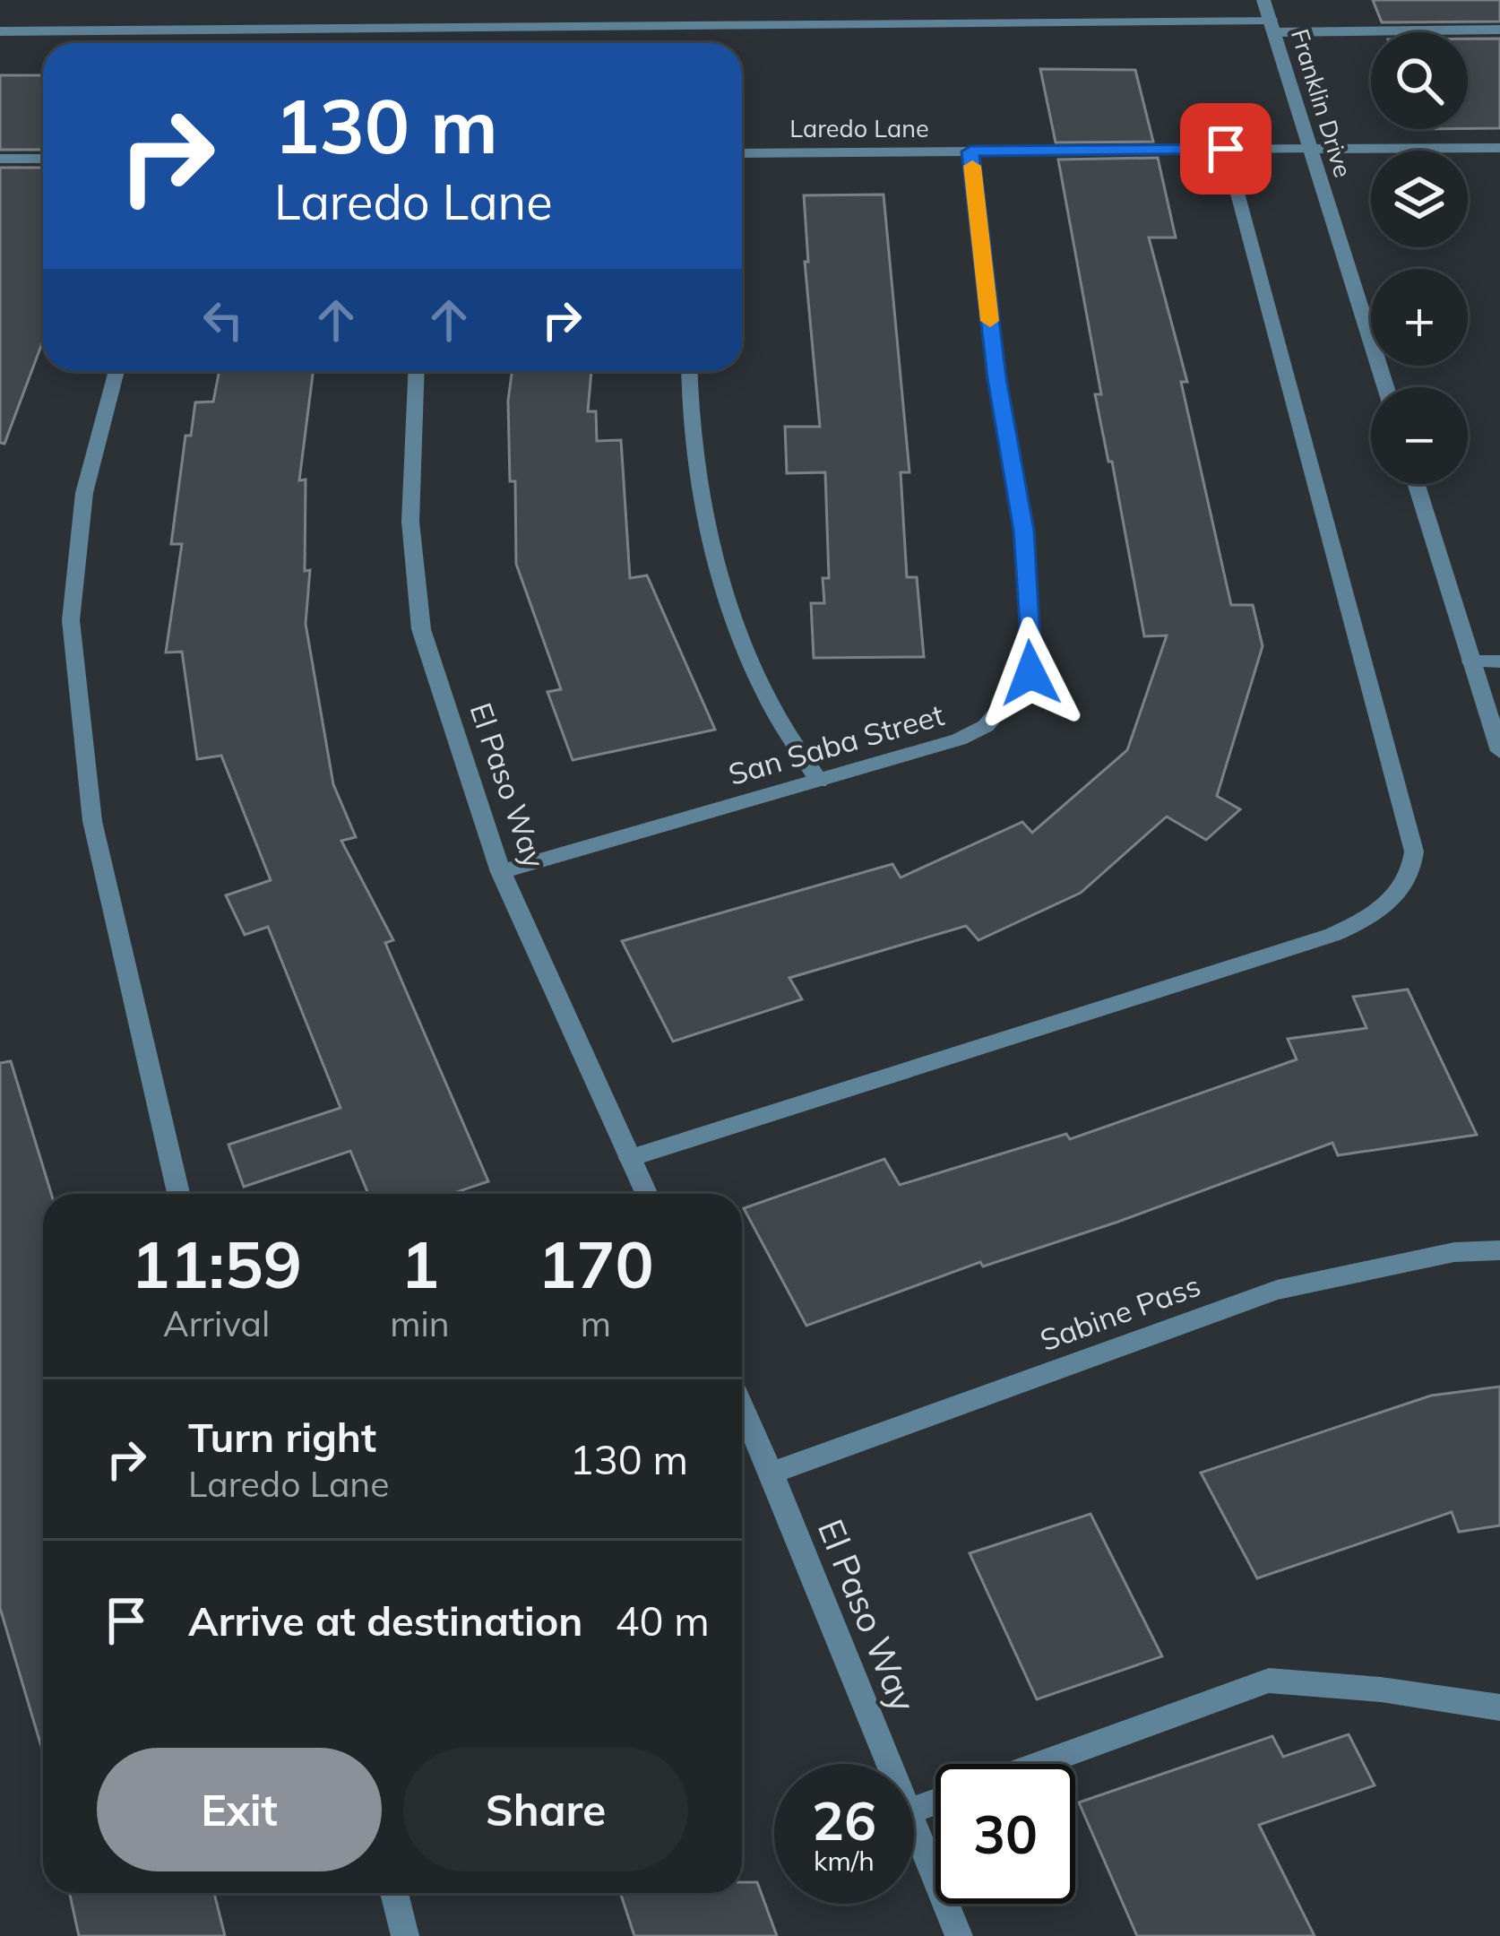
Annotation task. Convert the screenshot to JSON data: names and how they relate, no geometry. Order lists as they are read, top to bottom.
{
  "streets": {
    "street": [
      "Franklin Drive",
      "Laredo Lane",
      "San Saba Street",
      "El Paso Way",
      "Sabine Pass"
    ]
  },
  "crossings": [
    ["Franklin Drive", "Laredo Lane"],
    ["Laredo Lane", "San Saba Street"],
    ["San Saba Street", "El Paso Way"],
    ["El Paso Way", "Sabine Pass"]
  ],
  "page": {
    "map_buttons": ["+", "−"],
    "turn": ["130 m", "Laredo Lane"],
    "eta": [
      "11:59",
      "Arrival",
      "1",
      "min",
      "170",
      "m"
    ],
    "list": [
      {
        "name": "Turn right",
        "note": "Laredo Lane",
        "value": "130 m"
      },
      {
        "name": "Arrive at destination",
        "value": "40 m"
      }
    ],
    "buttons": ["Exit", "Share"],
    "speed": "26 km/h",
    "limit": "30"
  }
}
